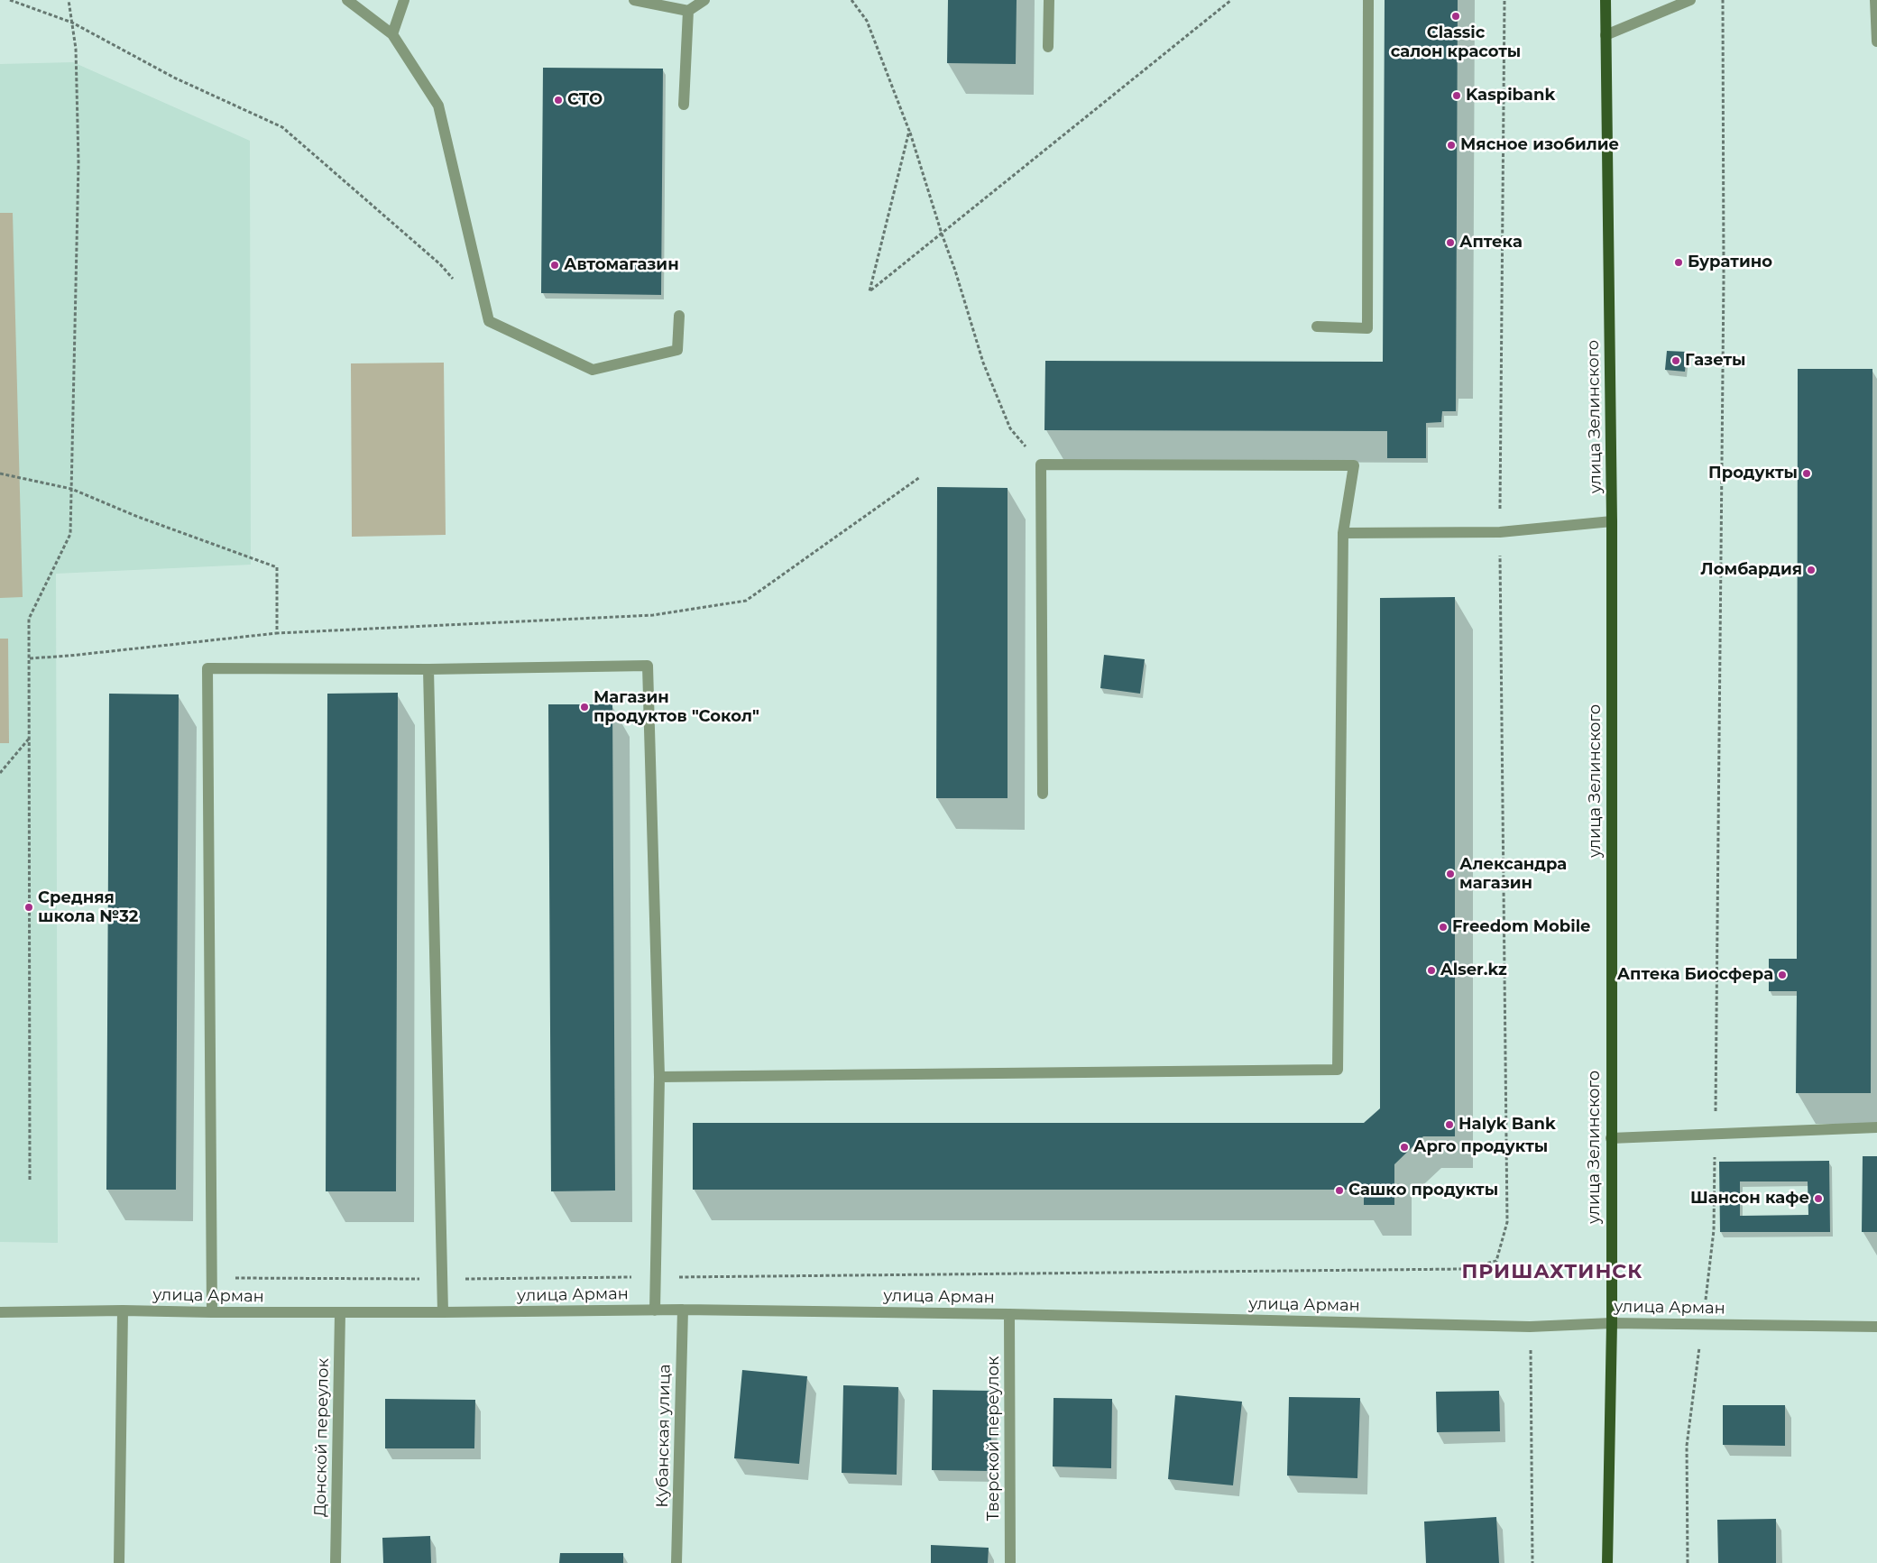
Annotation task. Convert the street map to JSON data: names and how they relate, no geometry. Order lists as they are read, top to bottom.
{
  "streets": {
    "main road": ["улица Зелинского"],
    "street": [
      "улица Арман",
      "Кубанская улица",
      "Донской переулок",
      "Тверской переулок"
    ]
  },
  "crossings": [
    ["улица Зелинского", "улица Арман"],
    ["улица Арман", "Кубанская улица"],
    ["улица Арман", "Донской переулок"],
    ["улица Арман", "Тверской переулок"]
  ],
  "districts": ["ПРИШАХТИНСК"],
  "places": [
    "Classic салон красоты",
    "Kaspibank",
    "СТО",
    "Мясное изобилие",
    "Аптека",
    "Буратино",
    "Автомагазин",
    "Газеты",
    "Продукты",
    "Ломбардия",
    "Магазин продуктов \"Сокол\"",
    "Александра магазин",
    "Средняя школа №32",
    "Freedom Mobile",
    "Alser.kz",
    "Аптека Биосфера",
    "Halyk Bank",
    "Арго продукты",
    "Сашко продукты",
    "Шансон кафе"
  ]
}
